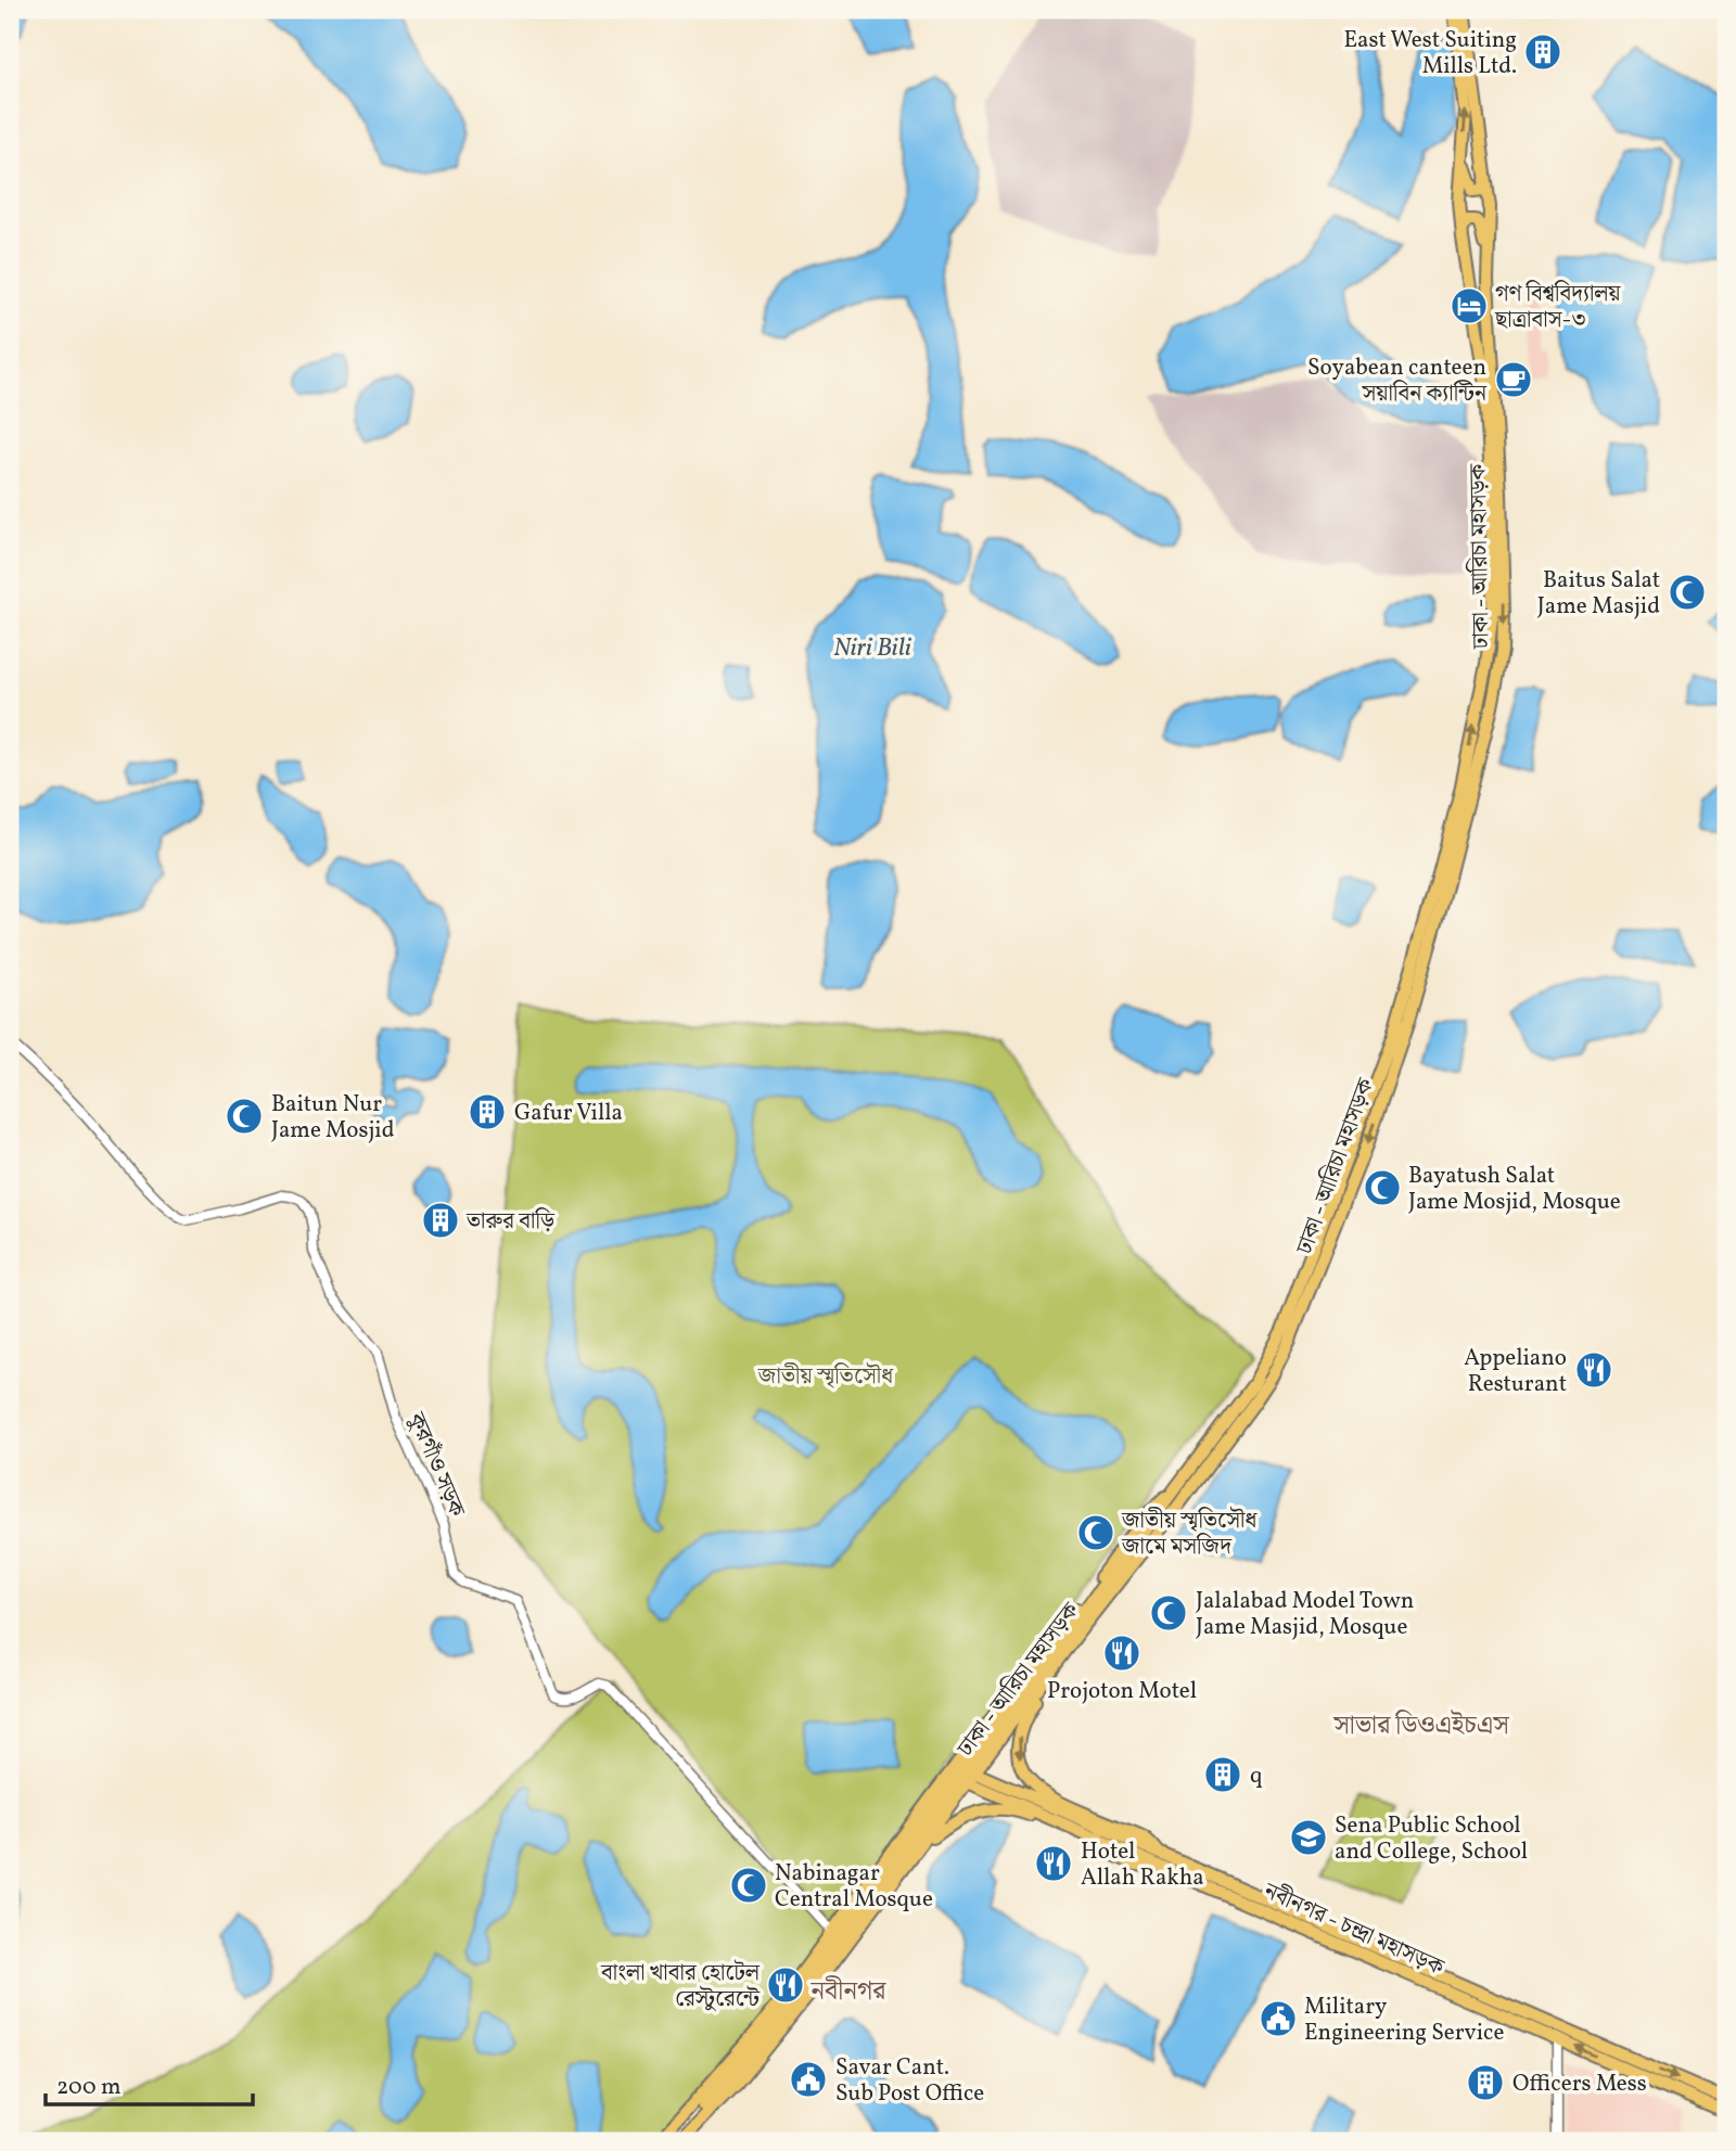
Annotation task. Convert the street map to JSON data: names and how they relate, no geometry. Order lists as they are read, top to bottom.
{
  "streets": {
    "highway": ["ঢাকা - আরিচা মহাসড়ক", "নবীনগর - চন্দ্রা মহাসড়ক"],
    "street": ["কুরগাঁও সড়ক"]
  },
  "crossings": [
    ["ঢাকা - আরিচা মহাসড়ক", "নবীনগর - চন্দ্রা মহাসড়ক"]
  ],
  "districts": ["সাভার ডিওএইচএস", "নবীনগর"],
  "water": ["Niri Bili"],
  "parks": ["জাতীয় স্মৃতিসৌধ"],
  "places": {
    "building": [
      "East West Suiting Mills Ltd.",
      "Gafur Villa",
      "তারুর বাড়ি",
      "q",
      "Officers Mess"
    ],
    "hotel": ["গণ বিশ্ববিদ্যালয় ছাত্রাবাস-৩"],
    "cafe": ["Soyabean canteen সয়াবিন ক্যান্টিন"],
    "mosque": [
      "Baitus Salat Jame Masjid",
      "Baitun Nur Jame Mosjid",
      "Bayatush Salat Jame Mosjid, Mosque",
      "জাতীয় স্মৃতিসৌধ জামে মসজিদ",
      "Jalalabad Model Town Jame Masjid, Mosque",
      "Nabinagar Central Mosque"
    ],
    "restaurant": [
      "Appeliano Resturant",
      "Projoton Motel",
      "Hotel Allah Rakha",
      "বাংলা খাবার হোটেল রেস্টুরেন্টে"
    ],
    "school or university": ["Sena Public School and College, School"],
    "public building": ["Military Engineering Service", "Savar Cant. Sub Post Office"]
  },
  "scale_bar": "200 m"
}
